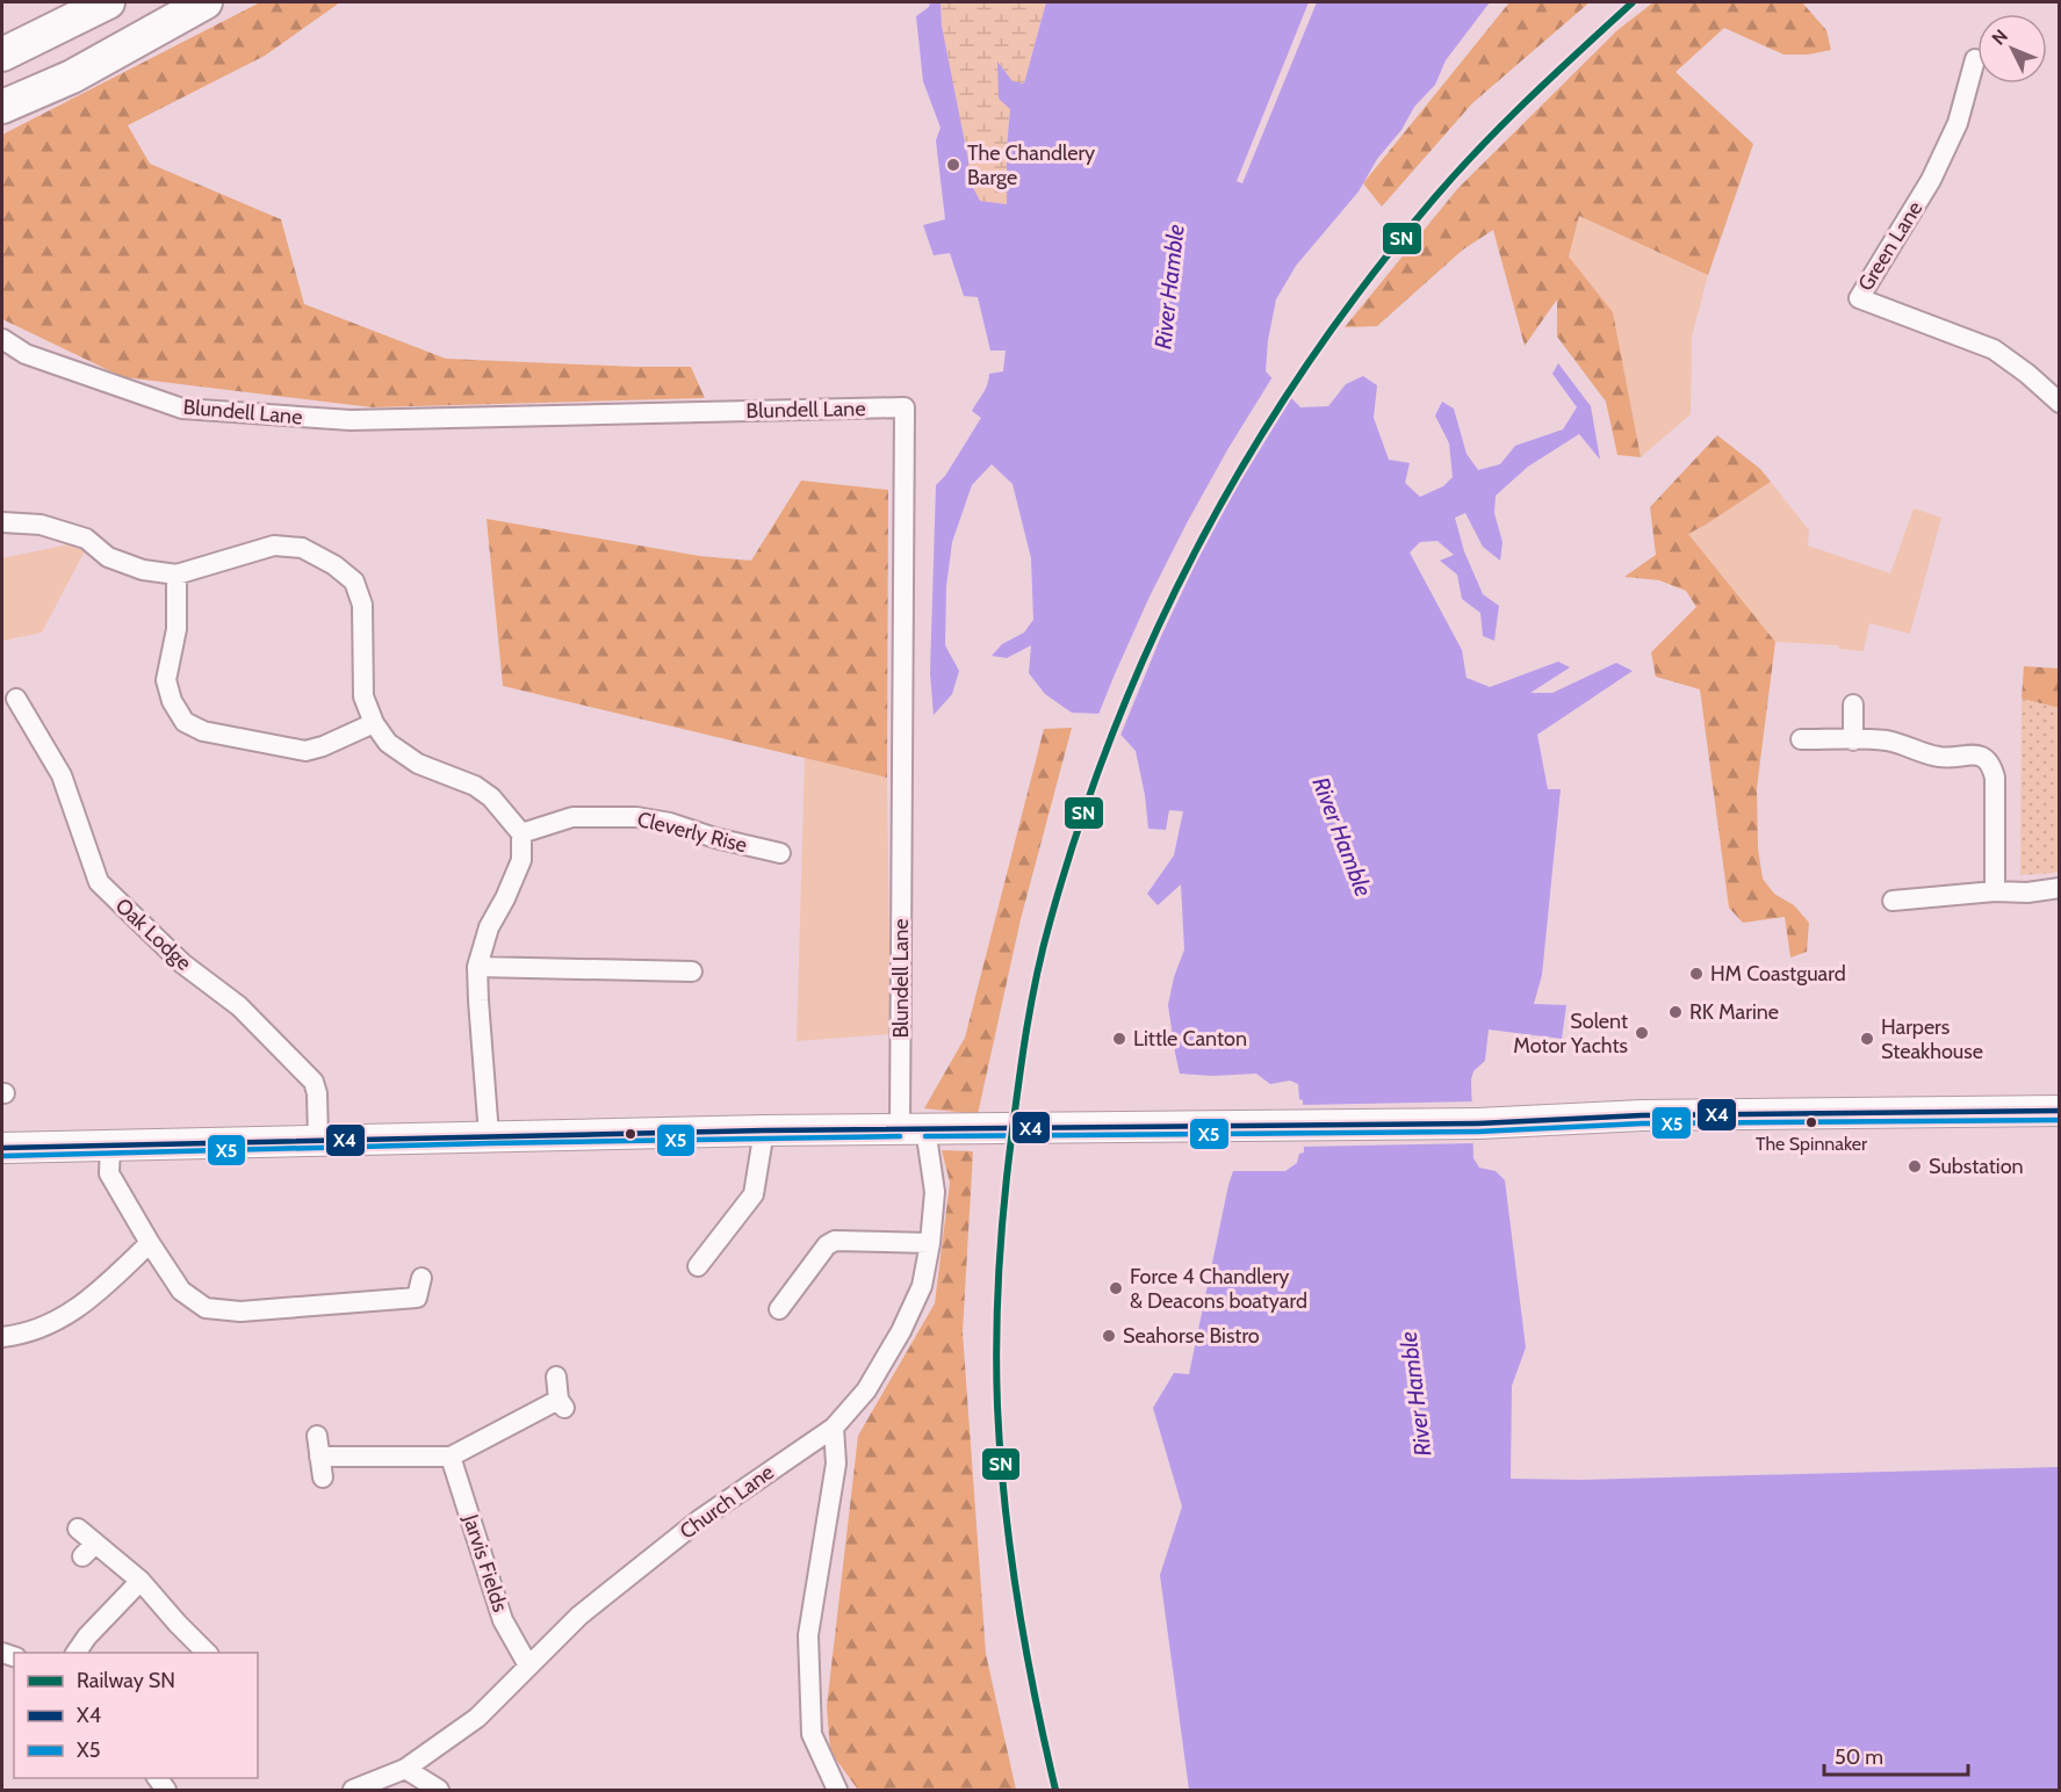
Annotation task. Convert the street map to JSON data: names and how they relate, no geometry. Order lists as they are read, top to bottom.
{
  "streets": {
    "street": [
      "Green Lane",
      "Blundell Lane",
      "Cleverly Rise",
      "Oak Lodge",
      "Church Lane",
      "Jarvis Fields"
    ]
  },
  "crossings": [
    ["Blundell Lane", "Church Lane"],
    ["Church Lane", "Jarvis Fields"]
  ],
  "water": ["River Hamble"],
  "places": [
    "The Chandlery Barge",
    "HM Coastguard",
    "RK Marine",
    "Solent Motor Yachts",
    "Little Canton",
    "Harpers Steakhouse",
    "The Spinnaker",
    "Substation",
    "Force 4 Chandlery & Deacons boatyard",
    "Seahorse Bistro"
  ],
  "lines": ["rail line SN", "transit line X4", "transit line X5"],
  "legend": ["Railway SN", "X4", "X5"],
  "scale_bar": "50 m",
  "north": "top left"
}
